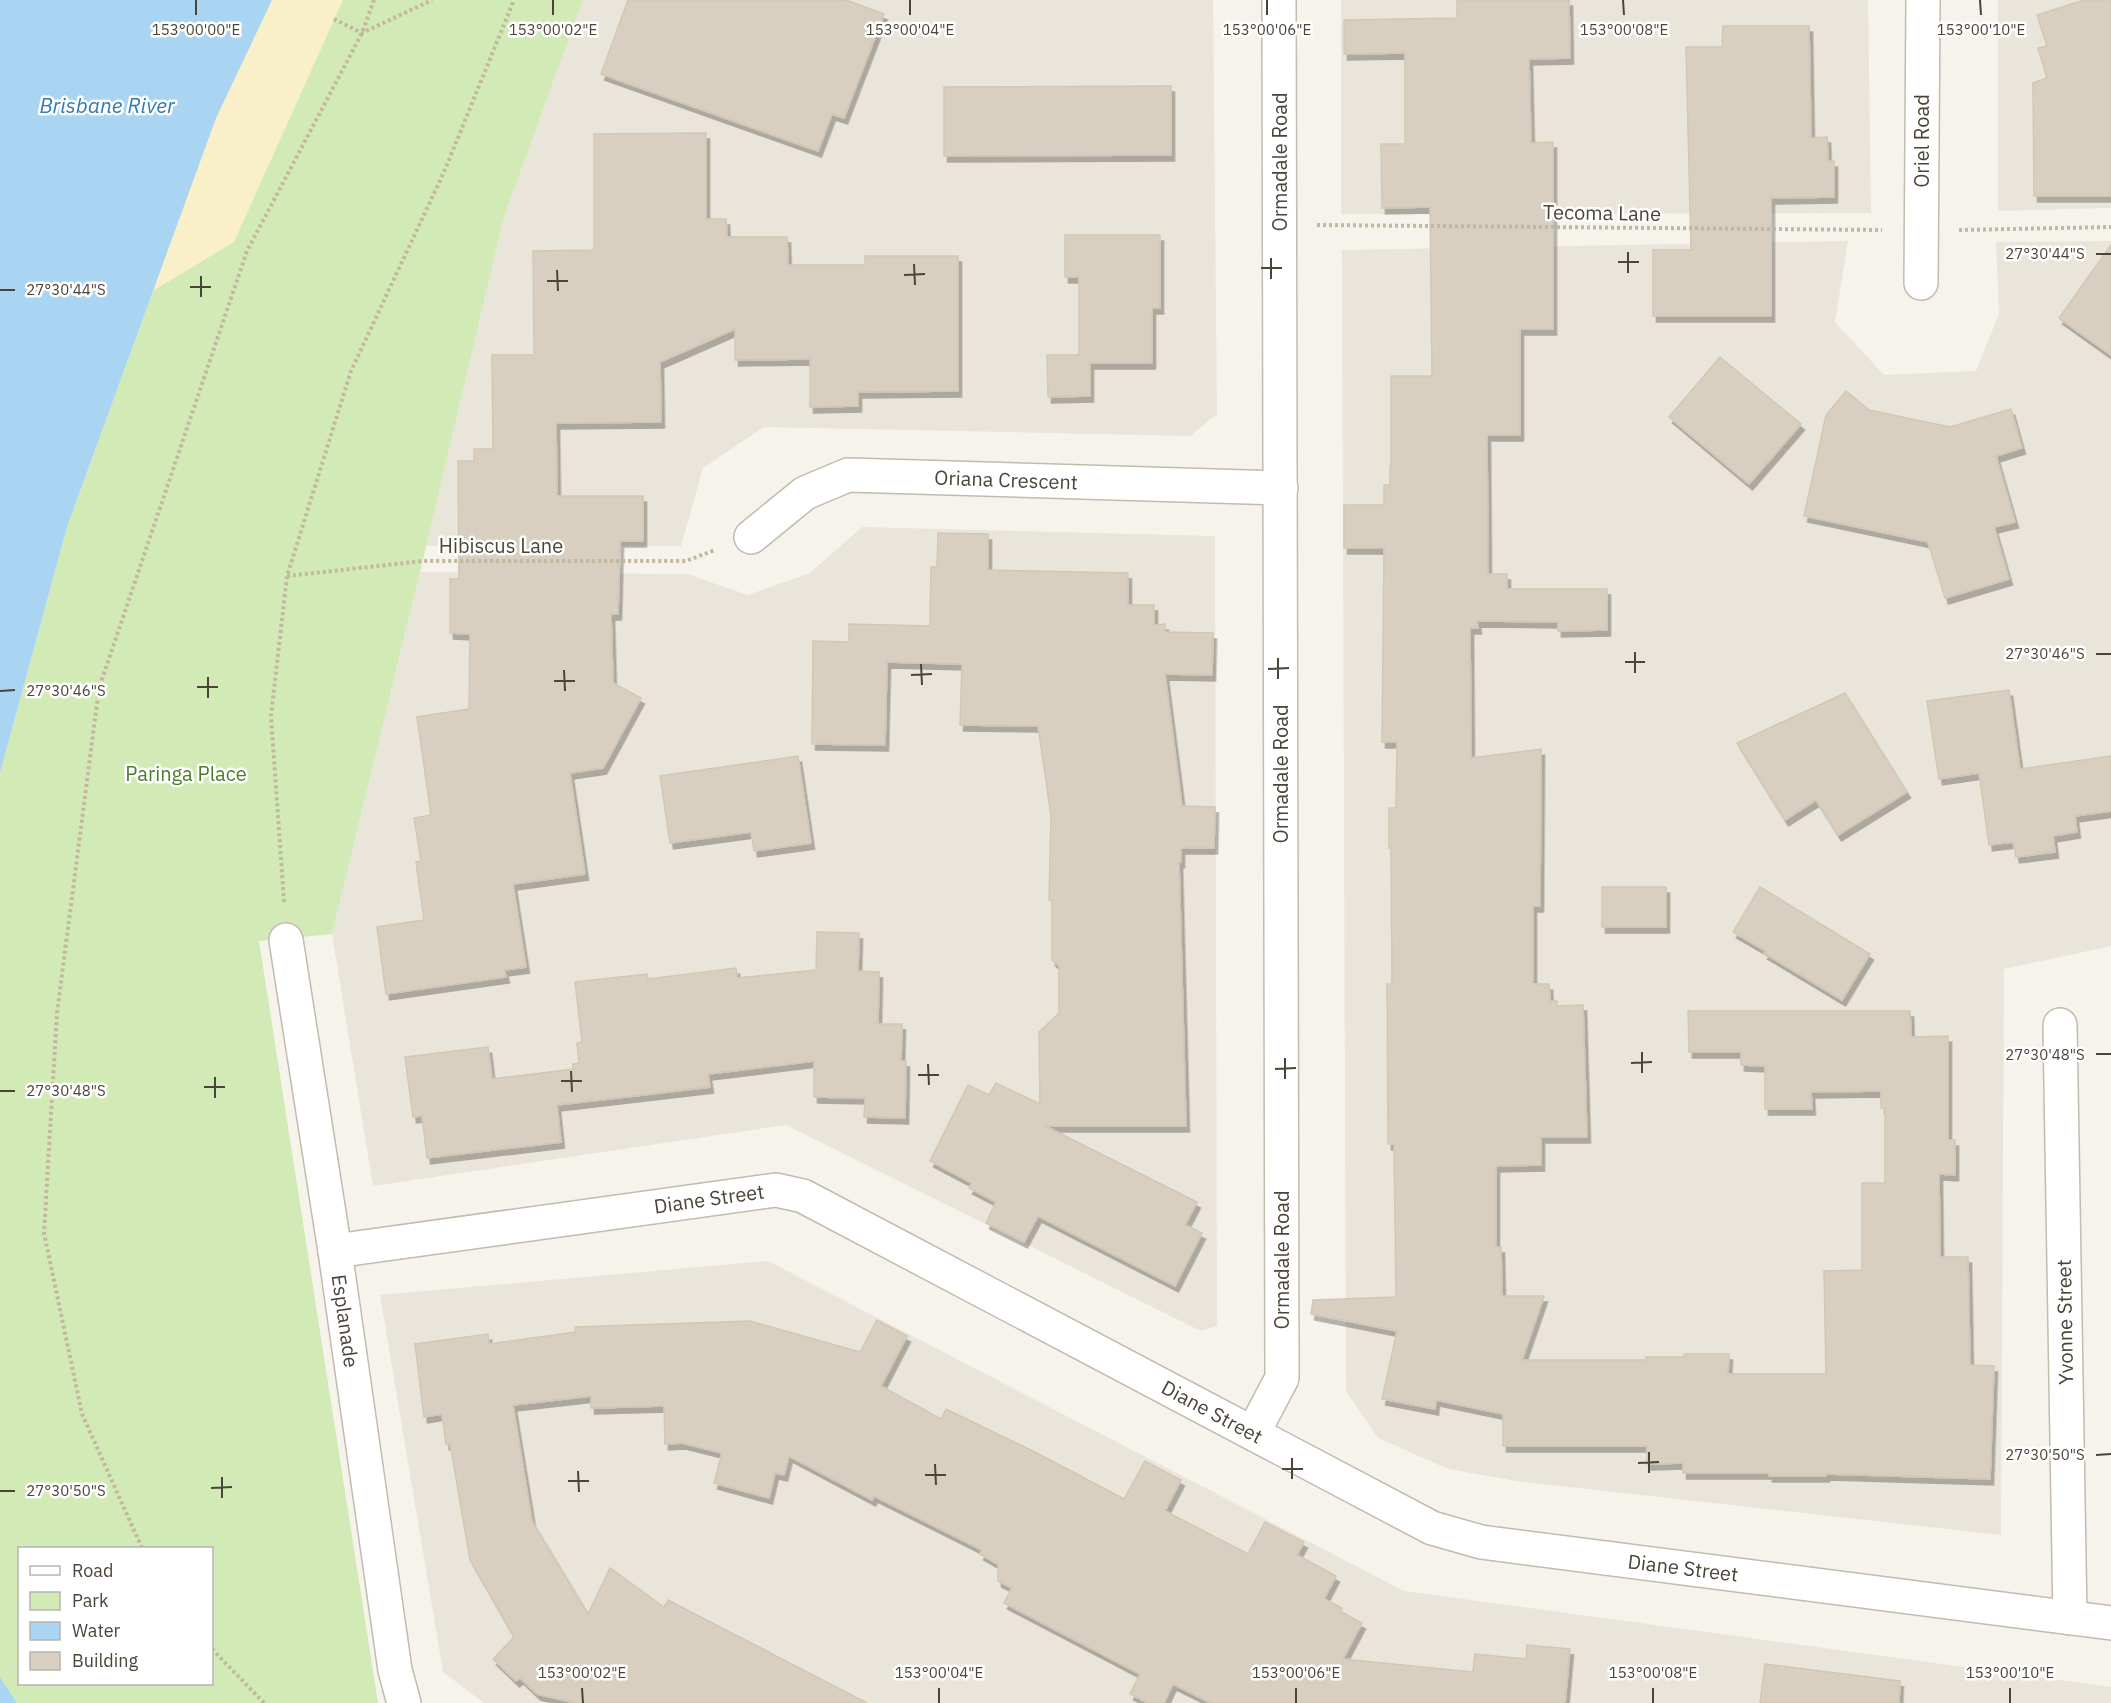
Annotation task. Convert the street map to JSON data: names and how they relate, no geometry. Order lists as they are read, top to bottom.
{
  "streets": {
    "street": [
      "Oriel Road",
      "Ormadale Road",
      "Oriana Crescent",
      "Diane Street",
      "Esplanade",
      "Yvonne Street"
    ],
    "path": ["Tecoma Lane", "Hibiscus Lane"]
  },
  "crossings": [
    ["Ormadale Road", "Oriana Crescent"],
    ["Ormadale Road", "Diane Street"],
    ["Diane Street", "Esplanade"],
    ["Diane Street", "Yvonne Street"]
  ],
  "water": ["Brisbane River"],
  "parks": ["Paringa Place"],
  "legend": [
    "Road",
    "Park",
    "Water",
    "Building"
  ],
  "coordinates": [
    "153°00'00\"E",
    "153°00'02\"E",
    "153°00'04\"E",
    "153°00'06\"E",
    "153°00'08\"E",
    "153°00'10\"E",
    "27°30'44\"S",
    "27°30'46\"S",
    "27°30'48\"S",
    "27°30'50\"S"
  ]
}
